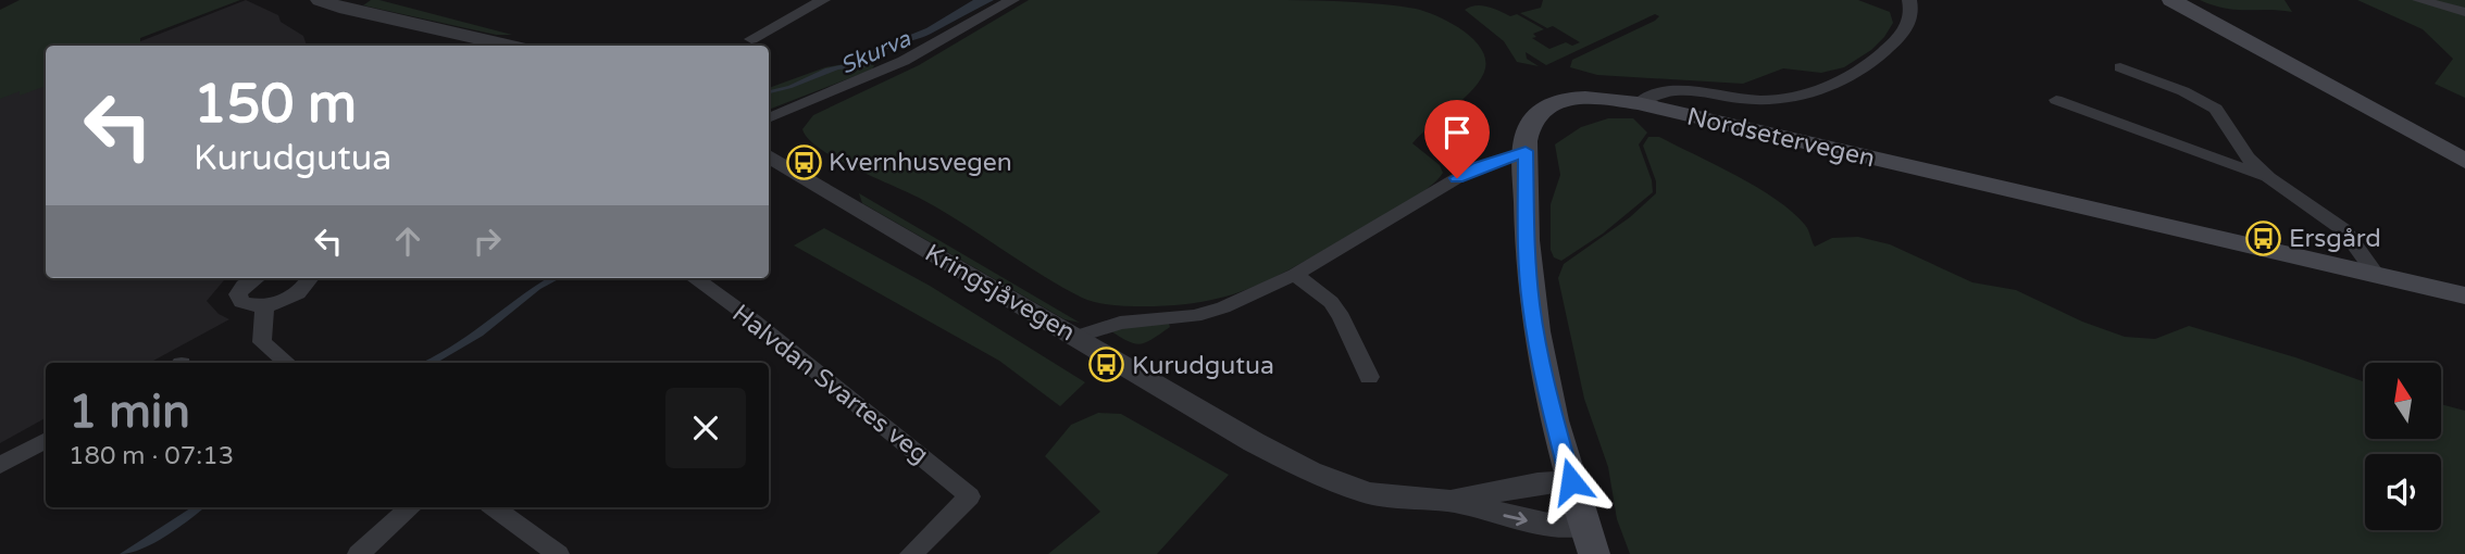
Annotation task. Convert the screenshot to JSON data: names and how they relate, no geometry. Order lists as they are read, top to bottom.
{
  "streets": {
    "main road": ["Nordsetervegen"],
    "street": ["Kringsjåvegen", "Halvdan Svartes veg"]
  },
  "crossings": [
    ["Nordsetervegen", "Kringsjåvegen"]
  ],
  "water": ["Skurva"],
  "places": {
    "bus stop": ["Kvernhusvegen", "Ersgård", "Kurudgutua"]
  },
  "north": "top",
  "page": {
    "turn": ["150 m", "Kurudgutua"],
    "heading": ["1 min", "180 m · 07:13"]
  }
}
